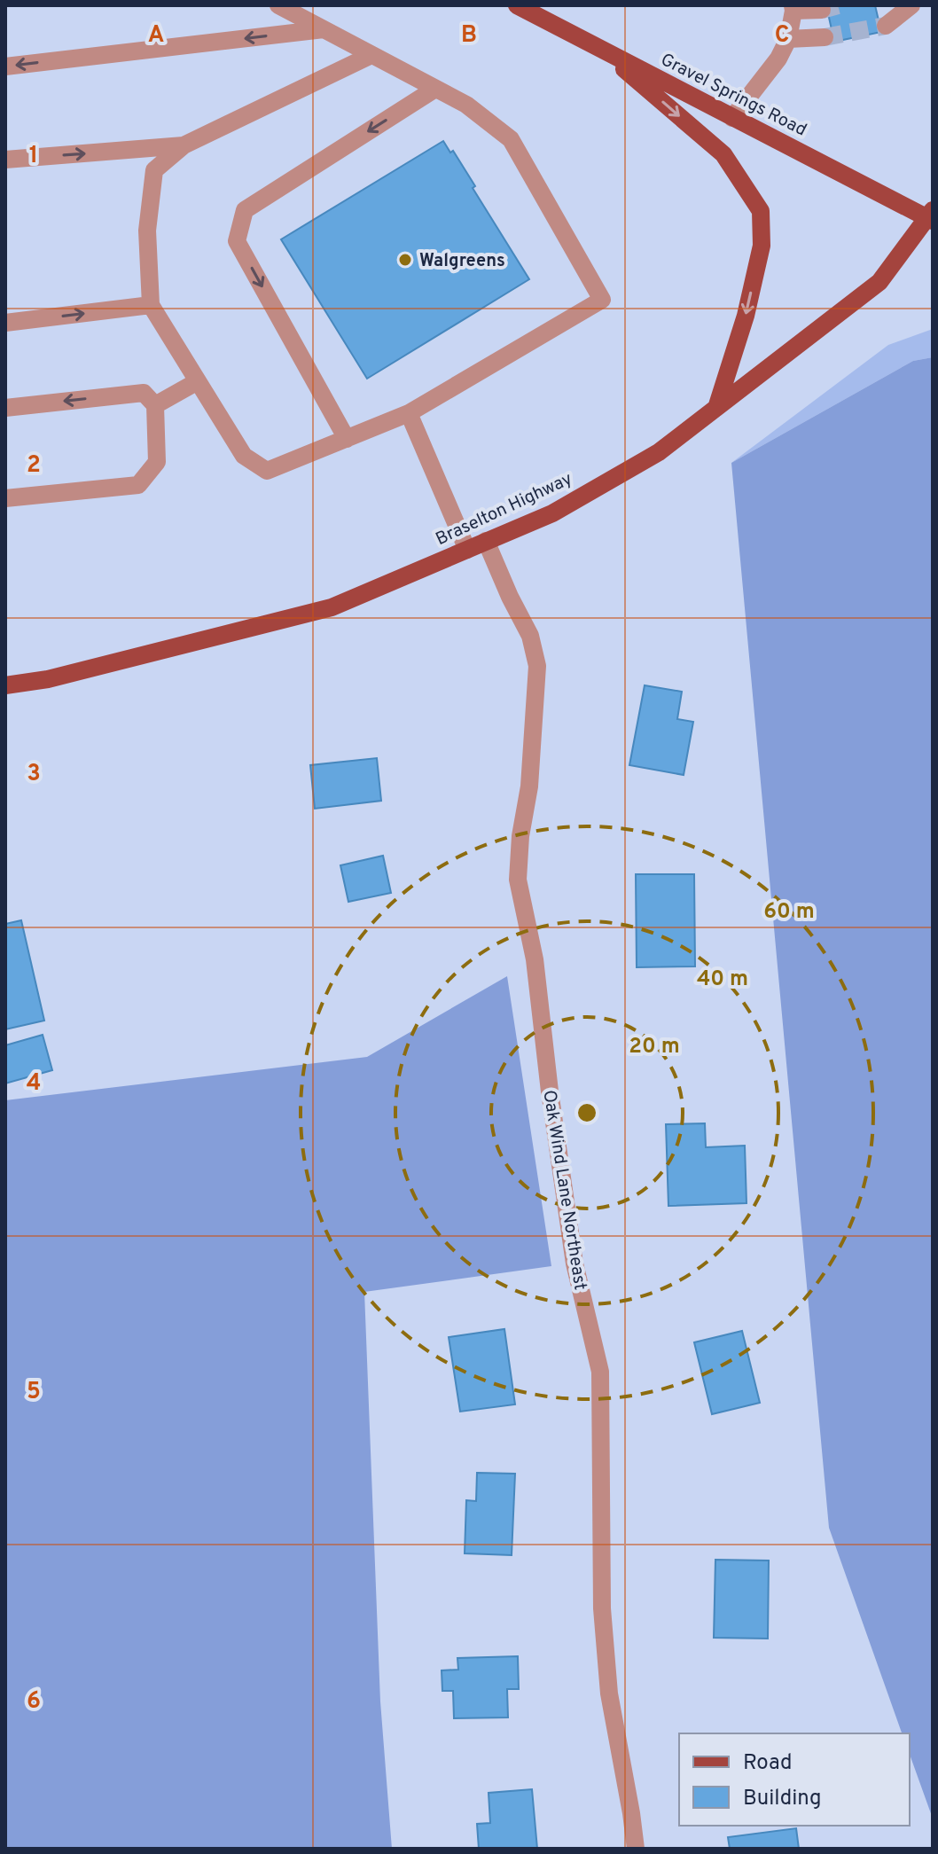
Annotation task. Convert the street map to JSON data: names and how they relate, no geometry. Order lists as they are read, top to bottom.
{
  "streets": {
    "main road": ["Gravel Springs Road", "Braselton Highway"],
    "street": ["Oak Wind Lane Northeast"]
  },
  "crossings": [
    ["Gravel Springs Road", "Braselton Highway"],
    ["Braselton Highway", "Oak Wind Lane Northeast"]
  ],
  "places": ["Walgreens"],
  "legend": ["Road", "Building"],
  "grid": {
    "columns": ["A", "B", "C"],
    "rows": [
      "1",
      "2",
      "3",
      "4",
      "5",
      "6"
    ]
  },
  "rings": ["60 m", "40 m", "20 m"]
}
